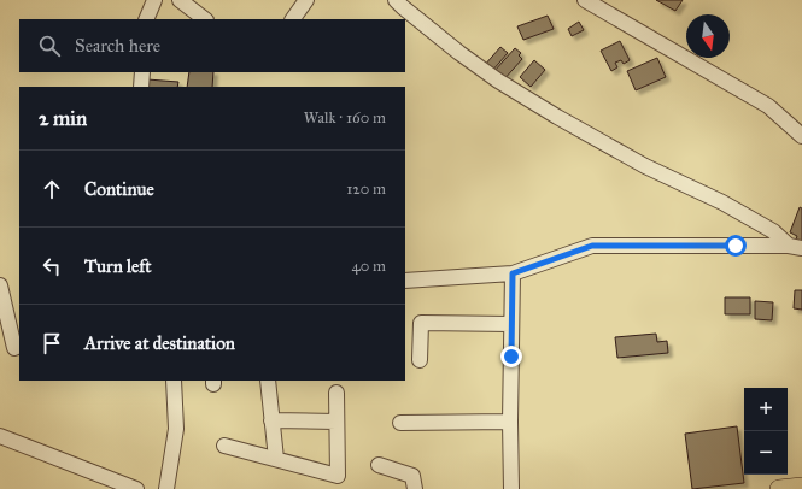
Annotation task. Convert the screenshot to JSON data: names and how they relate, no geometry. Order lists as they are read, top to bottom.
{
  "north": "bottom",
  "page": {
    "search": "Search here",
    "heading": ["2 min", "Walk · 160 m"],
    "list": [
      ["Continue", "120 m"],
      ["Turn left", "40 m"],
      "Arrive at destination"
    ],
    "map_buttons": ["+", "−"]
  }
}
